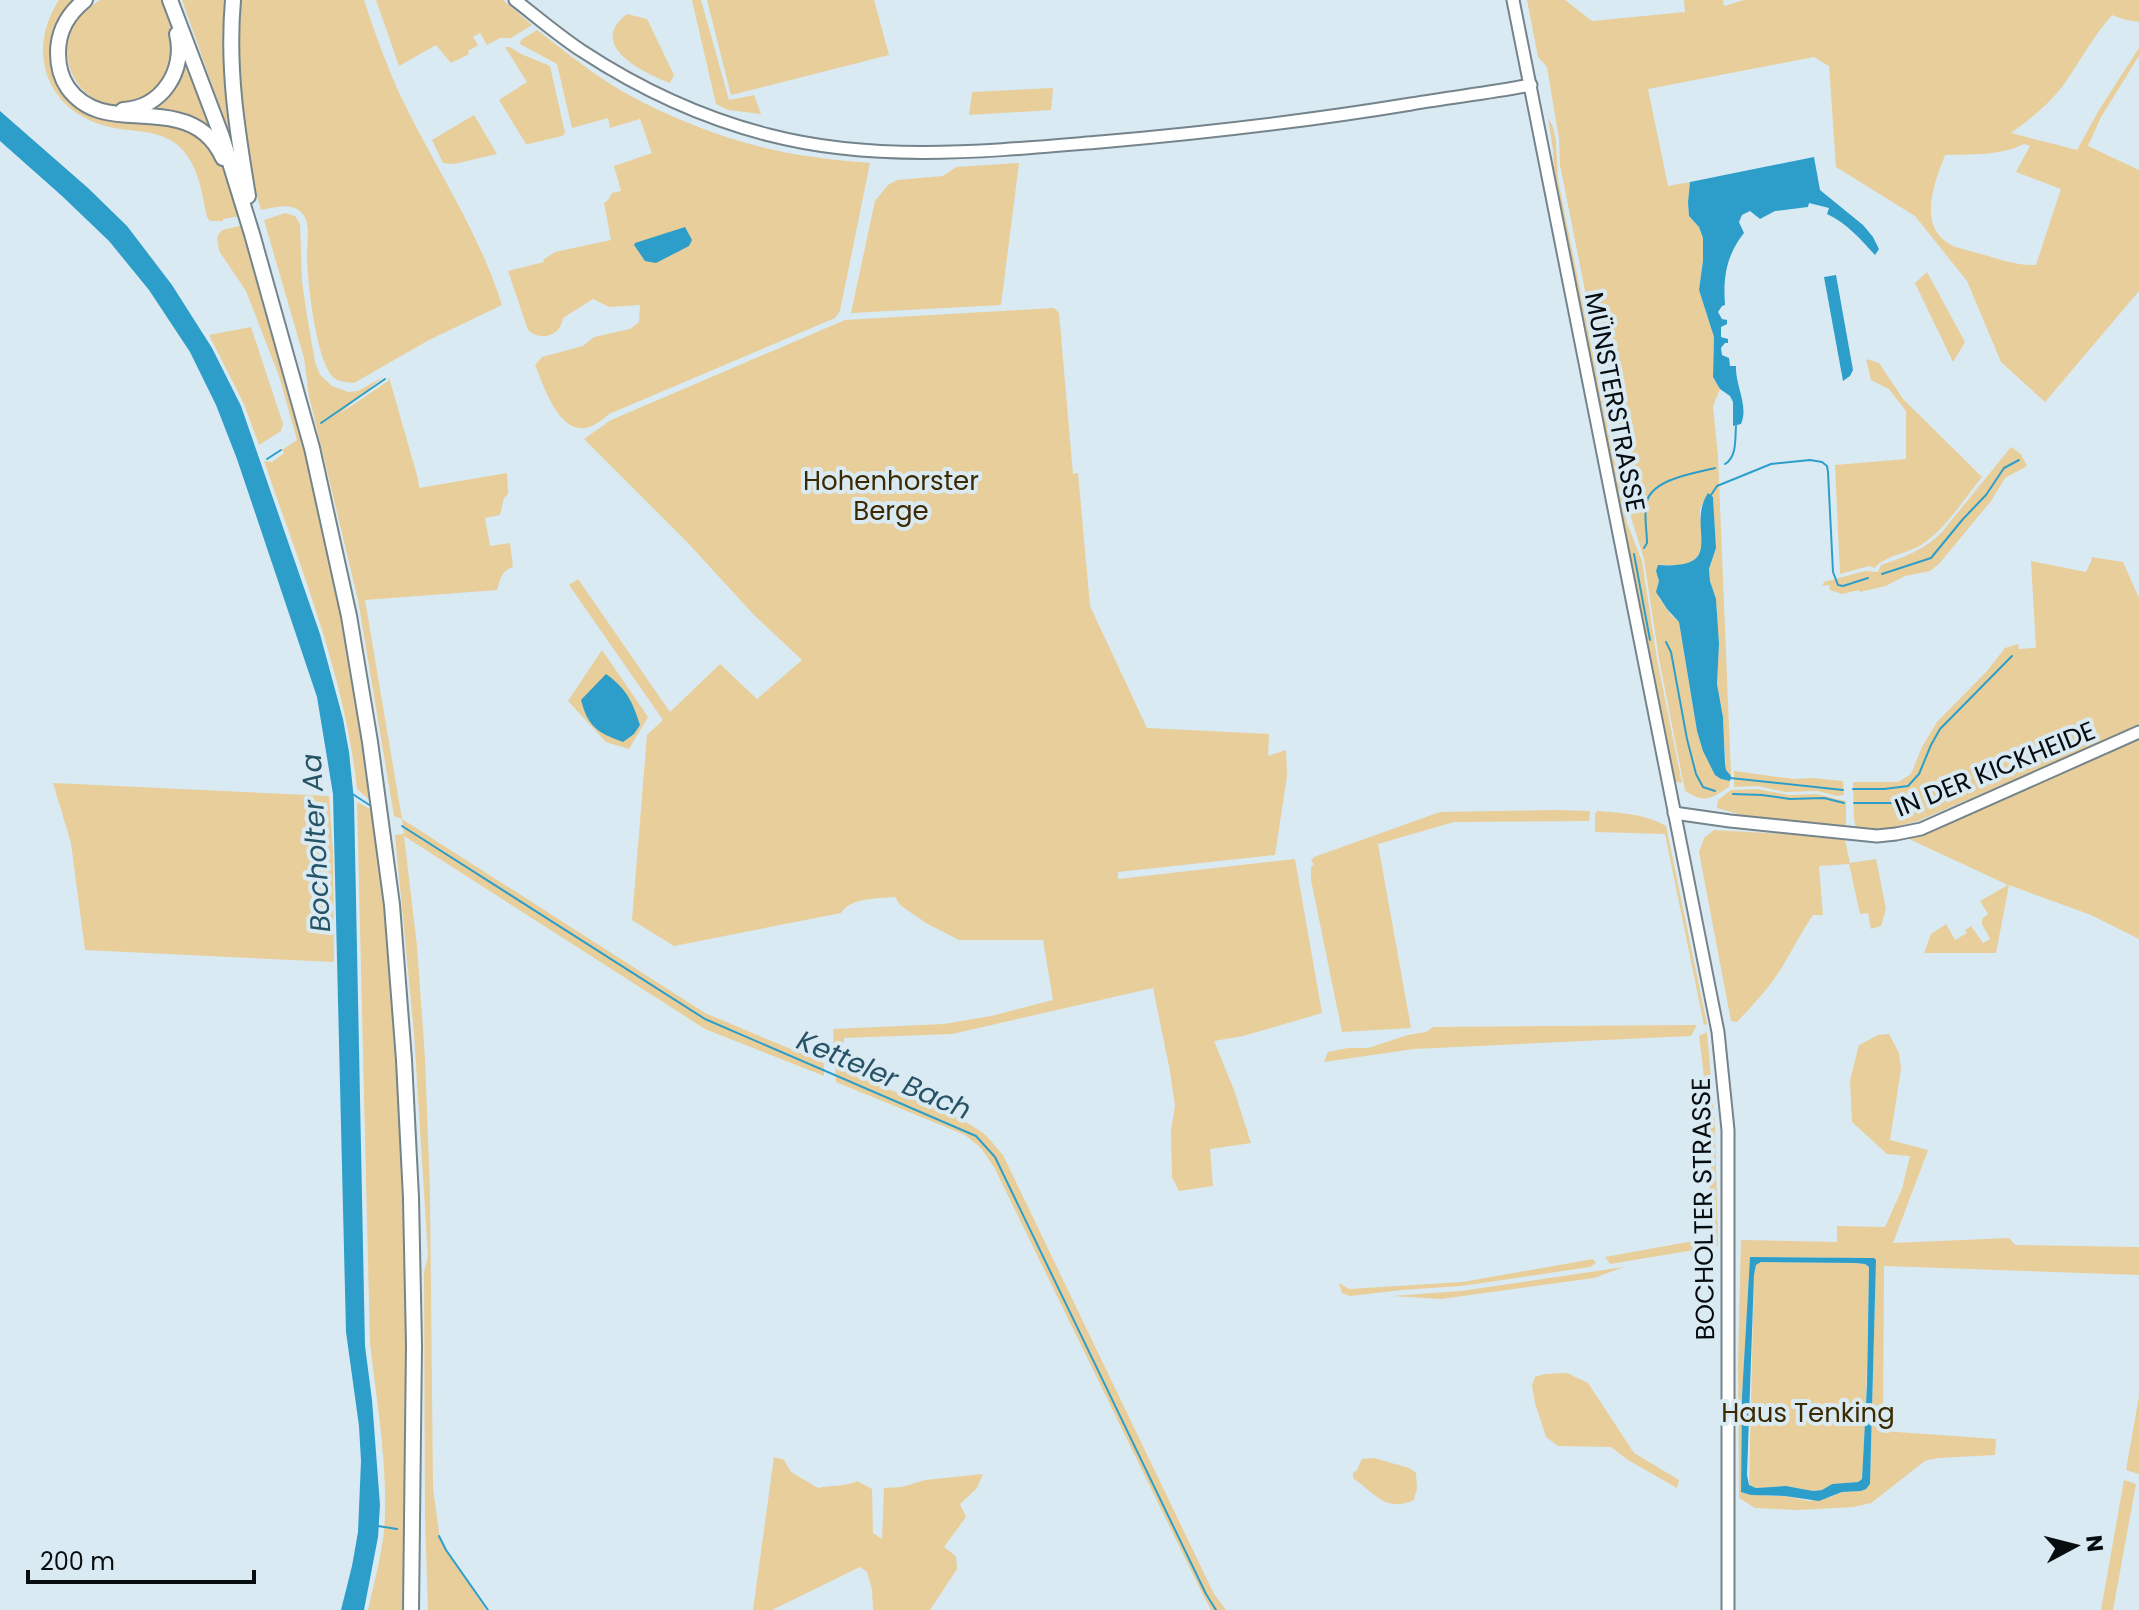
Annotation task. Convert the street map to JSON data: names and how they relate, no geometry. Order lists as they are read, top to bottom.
{
  "streets": {
    "main road": ["MÜNSTERSTRASSE", "IN DER KICKHEIDE", "BOCHOLTER STRASSE"]
  },
  "crossings": [
    ["MÜNSTERSTRASSE", "IN DER KICKHEIDE"],
    ["MÜNSTERSTRASSE", "BOCHOLTER STRASSE"],
    ["IN DER KICKHEIDE", "BOCHOLTER STRASSE"]
  ],
  "water": ["Bocholter Aa", "Ketteler Bach"],
  "parks": ["Hohenhorster Berge", "Haus Tenking"],
  "scale_bar": "200 m",
  "north": "right"
}
